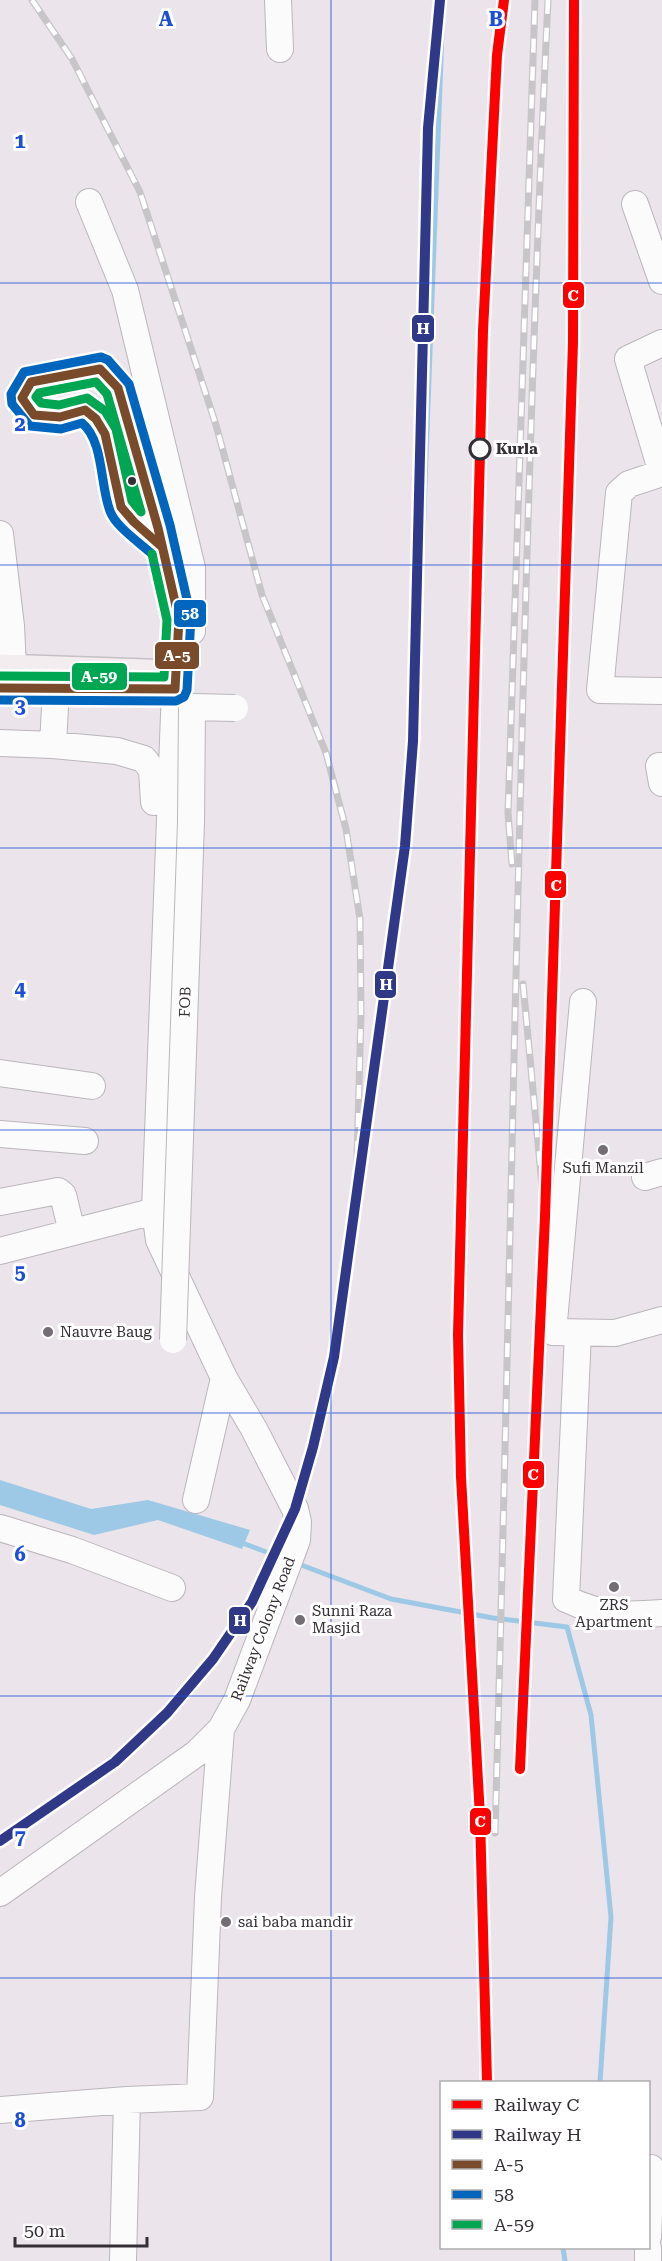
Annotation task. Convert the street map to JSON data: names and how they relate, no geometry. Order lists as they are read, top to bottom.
{
  "streets": {
    "street": ["FOB", "Railway Colony Road"]
  },
  "places": [
    "Kurla",
    "Sufi Manzil",
    "Nauvre Baug",
    "ZRS Apartment",
    "Sunni Raza Masjid",
    "sai baba mandir"
  ],
  "lines": [
    "rail line C",
    "rail line H",
    "transit line 58",
    "transit line A-5",
    "transit line A-59"
  ],
  "legend": [
    "Railway C",
    "Railway H",
    "A-5",
    "58",
    "A-59"
  ],
  "scale_bar": "50 m",
  "grid": {
    "columns": ["A", "B"],
    "rows": [
      "1",
      "2",
      "3",
      "4",
      "5",
      "6",
      "7",
      "8"
    ]
  }
}
